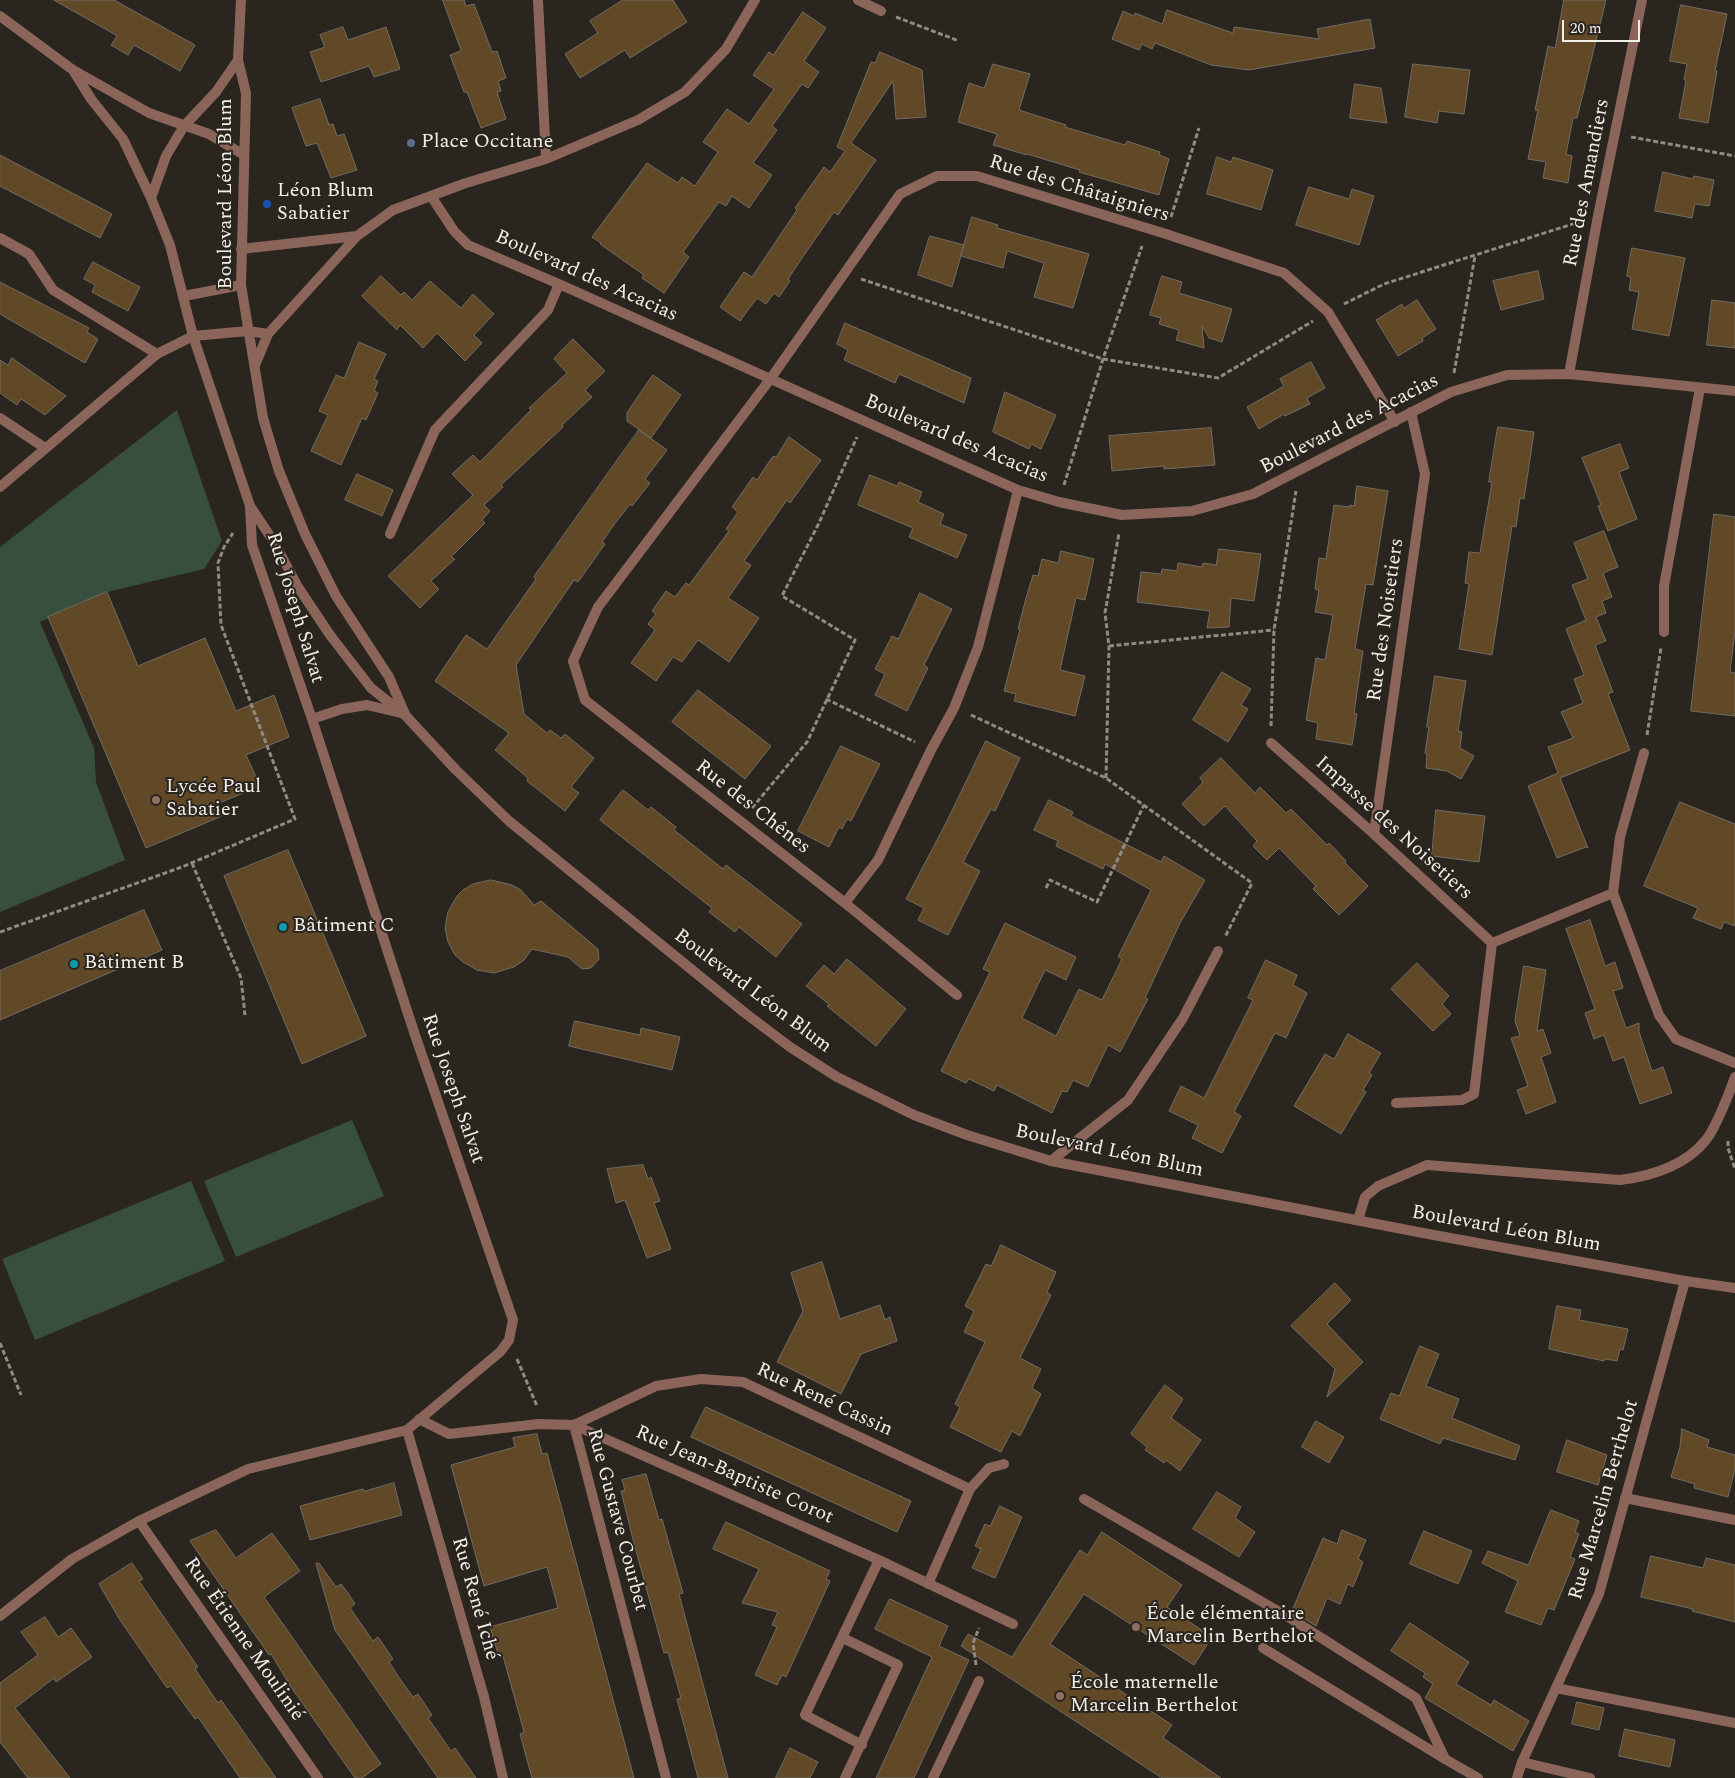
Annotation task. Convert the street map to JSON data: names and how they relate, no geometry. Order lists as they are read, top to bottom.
{
  "streets": {
    "street": [
      "Rue des Amandiers",
      "Rue des Châtaigniers",
      "Boulevard Léon Blum",
      "Boulevard des Acacias",
      "Rue Joseph Salvat",
      "Rue des Noisetiers",
      "Rue des Chênes",
      "Impasse des Noisetiers",
      "Rue René Cassin",
      "Rue Jean-Baptiste Corot",
      "Rue Marcelin Berthelot",
      "Rue Gustave Courbet",
      "Rue René Iché",
      "Rue Étienne Moulinié"
    ]
  },
  "crossings": [
    ["Rue des Amandiers", "Boulevard des Acacias"],
    ["Rue des Châtaigniers", "Boulevard des Acacias"],
    ["Rue des Châtaigniers", "Rue des Chênes"],
    ["Boulevard Léon Blum", "Rue Joseph Salvat"],
    ["Boulevard Léon Blum", "Rue Marcelin Berthelot"],
    ["Boulevard des Acacias", "Rue des Noisetiers"],
    ["Boulevard des Acacias", "Rue des Chênes"],
    ["Rue des Noisetiers", "Impasse des Noisetiers"],
    ["Rue René Cassin", "Rue Jean-Baptiste Corot"],
    ["Rue René Cassin", "Rue Gustave Courbet"],
    ["Rue Jean-Baptiste Corot", "Rue Gustave Courbet"]
  ],
  "places": [
    "Place Occitane",
    "Léon Blum Sabatier",
    "Lycée Paul Sabatier",
    "Bâtiment C",
    "Bâtiment B",
    "École élémentaire Marcelin Berthelot",
    "École maternelle Marcelin Berthelot"
  ],
  "scale_bar": "20 m"
}
